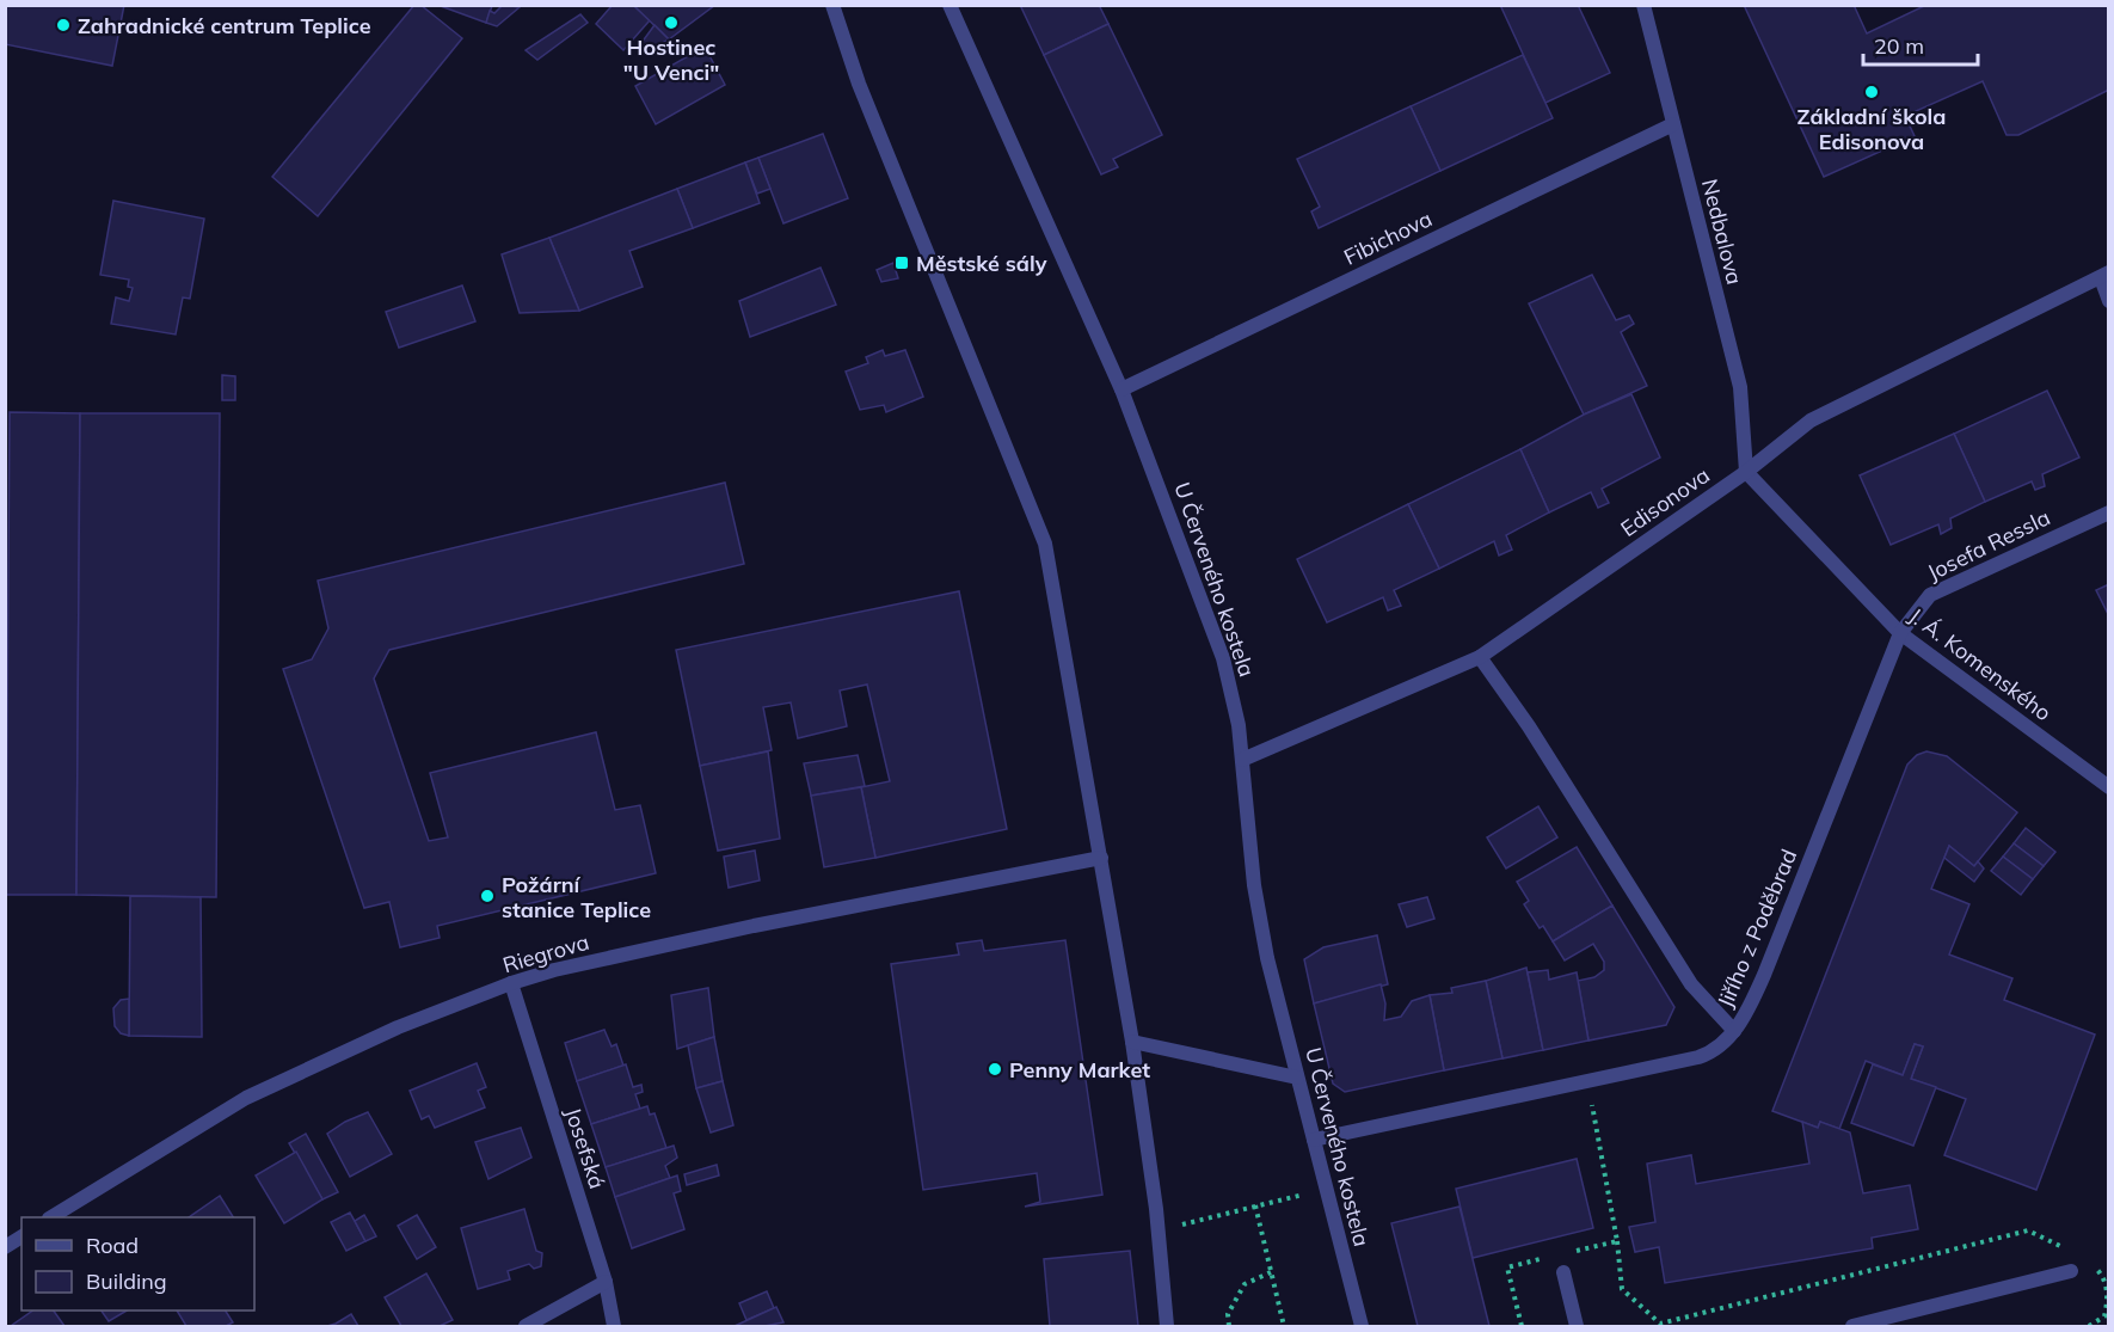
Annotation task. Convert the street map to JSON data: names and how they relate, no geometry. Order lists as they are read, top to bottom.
{
  "streets": {
    "street": [
      "Nedbalova",
      "Fibichova",
      "Edisonova",
      "Josefa Ressla",
      "U Červeného kostela",
      "J. Á. Komenského",
      "Jiřího z Poděbrad",
      "Riegrova",
      "Josefská"
    ]
  },
  "crossings": [
    ["Nedbalova", "Fibichova"],
    ["Nedbalova", "Edisonova"],
    ["Nedbalova", "J. Á. Komenského"],
    ["Fibichova", "U Červeného kostela"],
    ["Edisonova", "U Červeného kostela"],
    ["Edisonova", "J. Á. Komenského"],
    ["Josefa Ressla", "J. Á. Komenského"],
    ["Josefa Ressla", "Jiřího z Poděbrad"],
    ["U Červeného kostela", "Jiřího z Poděbrad"],
    ["J. Á. Komenského", "Jiřího z Poděbrad"],
    ["Riegrova", "Josefská"]
  ],
  "places": {
    "other": [
      "Hostinec \"U Venci\"",
      "Zahradnické centrum Teplice",
      "Základní škola Edisonova",
      "Požární stanice Teplice",
      "Penny Market"
    ],
    "transit": ["Městské sály"]
  },
  "legend": ["Road", "Building"],
  "scale_bar": "20 m"
}
